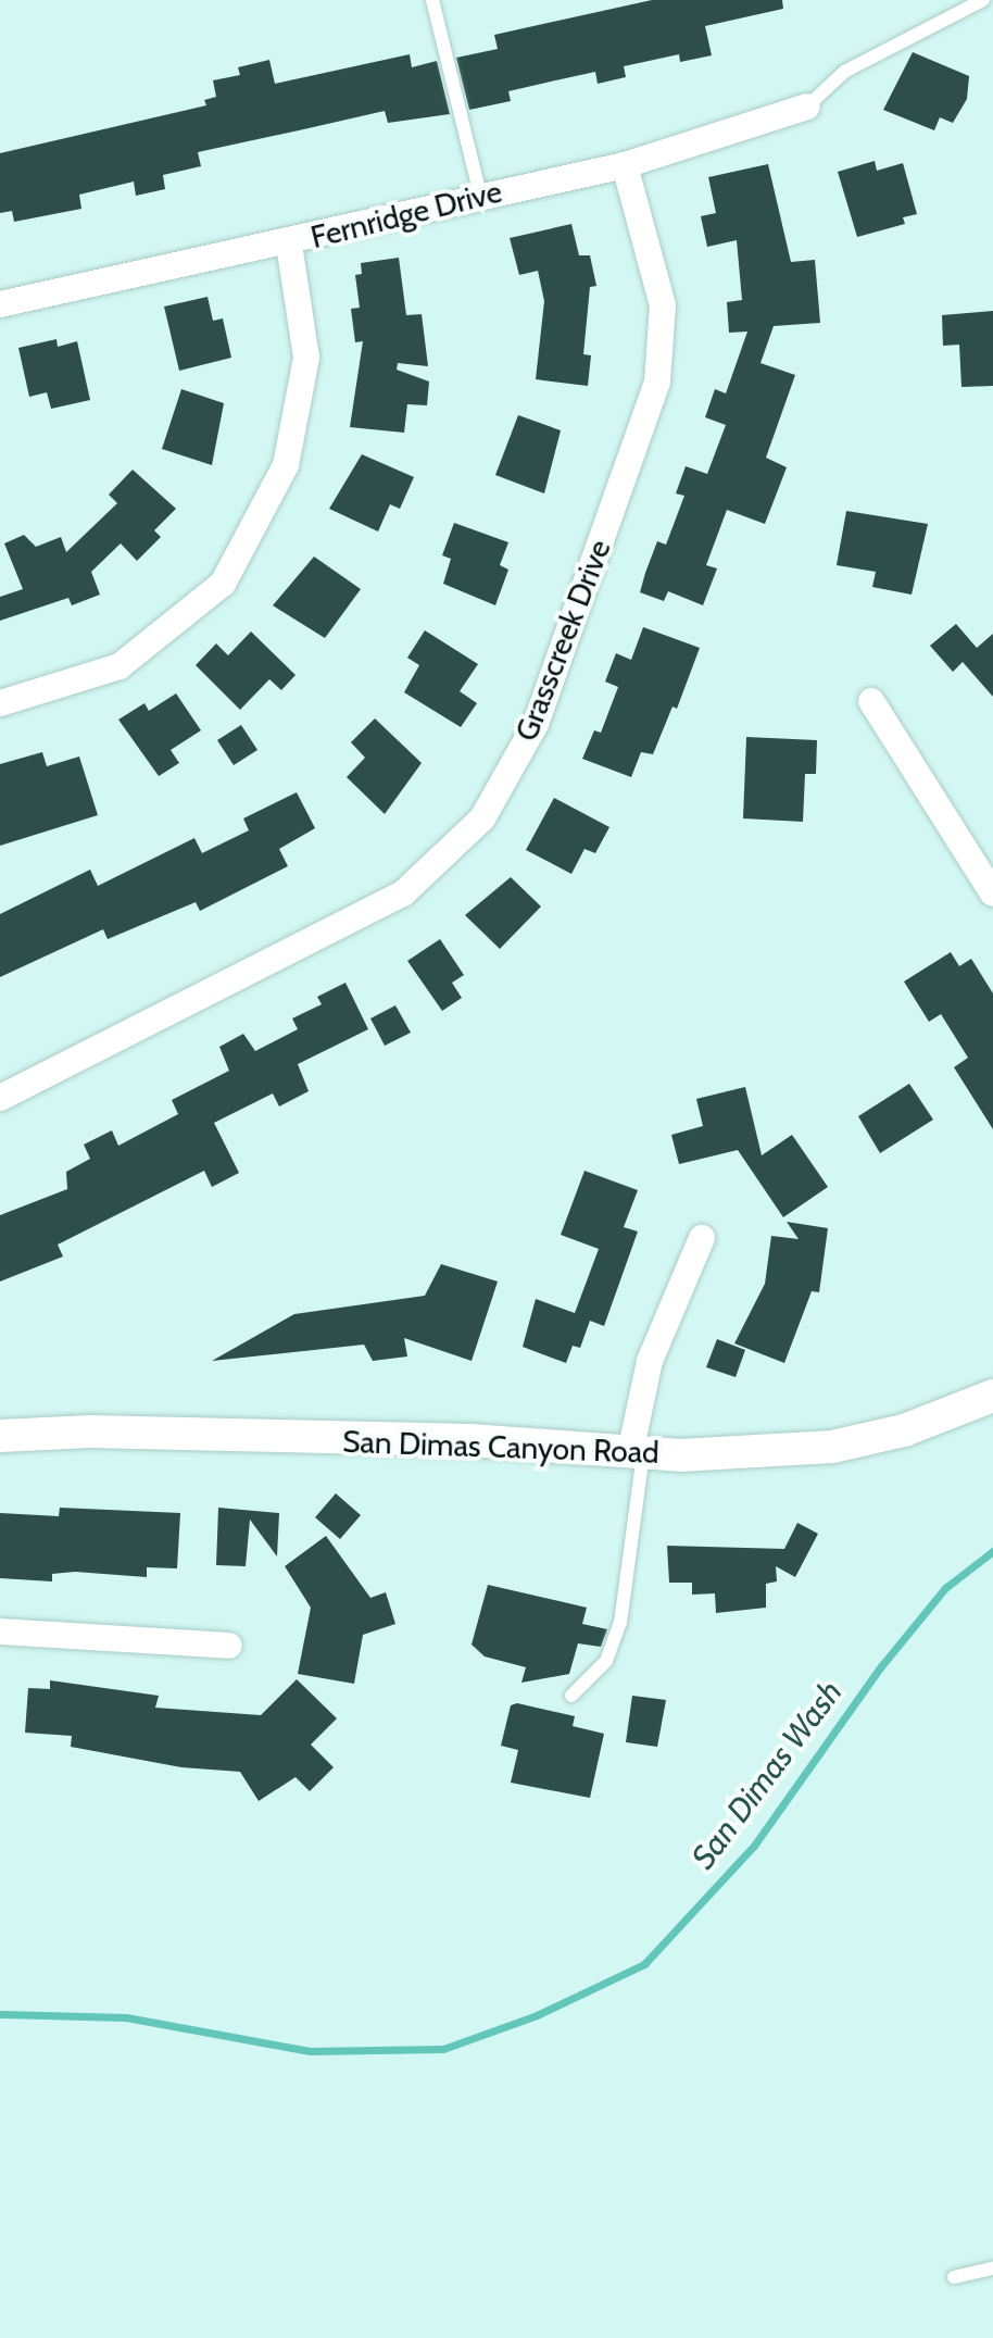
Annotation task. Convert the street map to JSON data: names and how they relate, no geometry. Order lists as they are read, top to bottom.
{
  "streets": {
    "street": ["Fernridge Drive", "Grasscreek Drive", "San Dimas Canyon Road"]
  },
  "crossings": [
    ["Fernridge Drive", "Grasscreek Drive"]
  ],
  "water": ["San Dimas Wash"]
}
